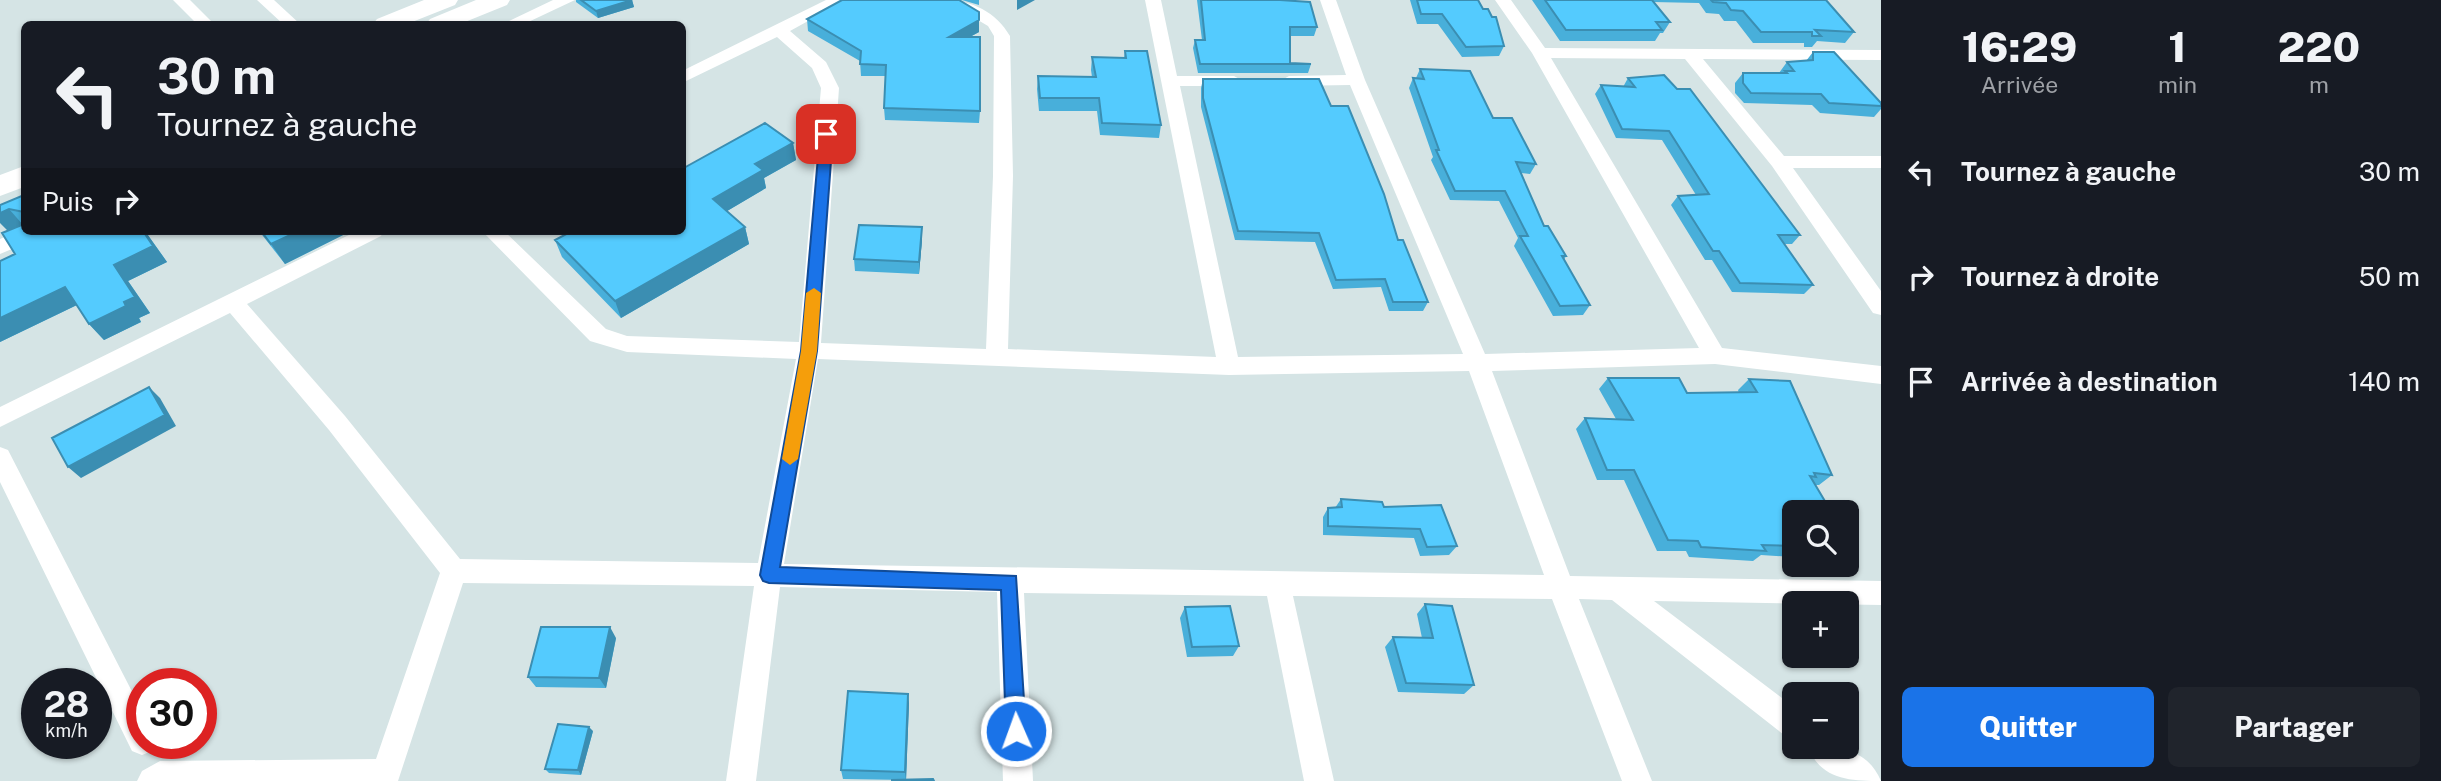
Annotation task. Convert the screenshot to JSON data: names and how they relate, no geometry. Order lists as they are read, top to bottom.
{
  "page": {
    "eta": [
      "16:29",
      "Arrivée",
      "1",
      "min",
      "220",
      "m"
    ],
    "turn": ["30 m", "Tournez à gauche"],
    "list": [
      {
        "name": "Tournez à gauche",
        "value": "30 m"
      },
      {
        "name": "Tournez à droite",
        "value": "50 m"
      },
      {
        "name": "Arrivée à destination",
        "value": "140 m"
      }
    ],
    "then": "Puis",
    "map_buttons": ["+", "−"],
    "speed": "28 km/h",
    "limit": "30",
    "buttons": ["Quitter", "Partager"]
  }
}
